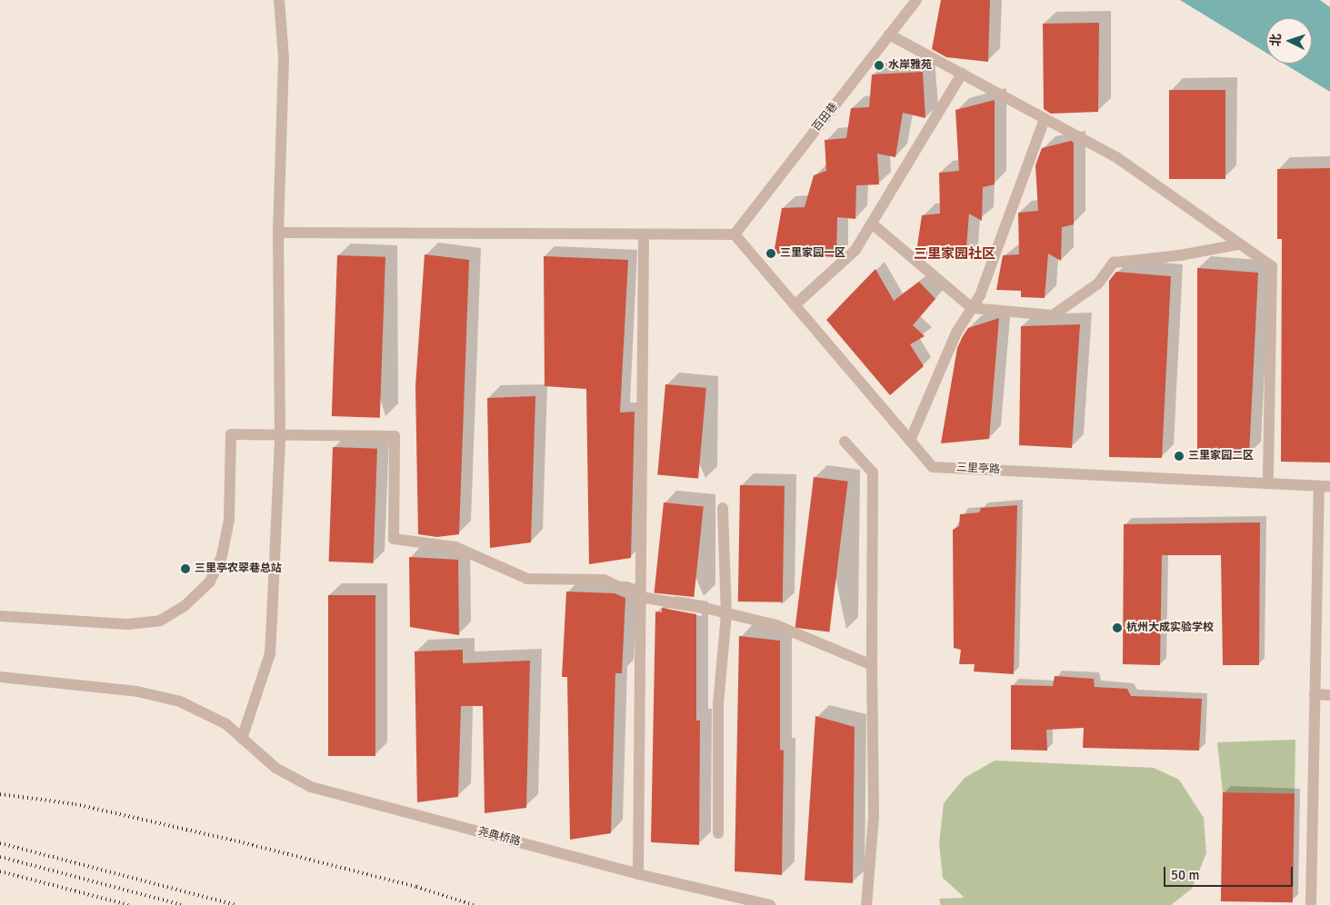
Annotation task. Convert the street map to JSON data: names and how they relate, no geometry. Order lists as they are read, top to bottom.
{
  "streets": {
    "street": ["百田巷", "三里亭路", "尧典桥路"]
  },
  "crossings": [
    ["百田巷", "三里亭路"]
  ],
  "districts": ["三里家园社区"],
  "places": [
    "水岸雅苑",
    "三里家园一区",
    "三里家园二区",
    "三里亭农翠巷总站",
    "杭州大成实验学校"
  ],
  "scale_bar": "50 m",
  "north": "left"
}
